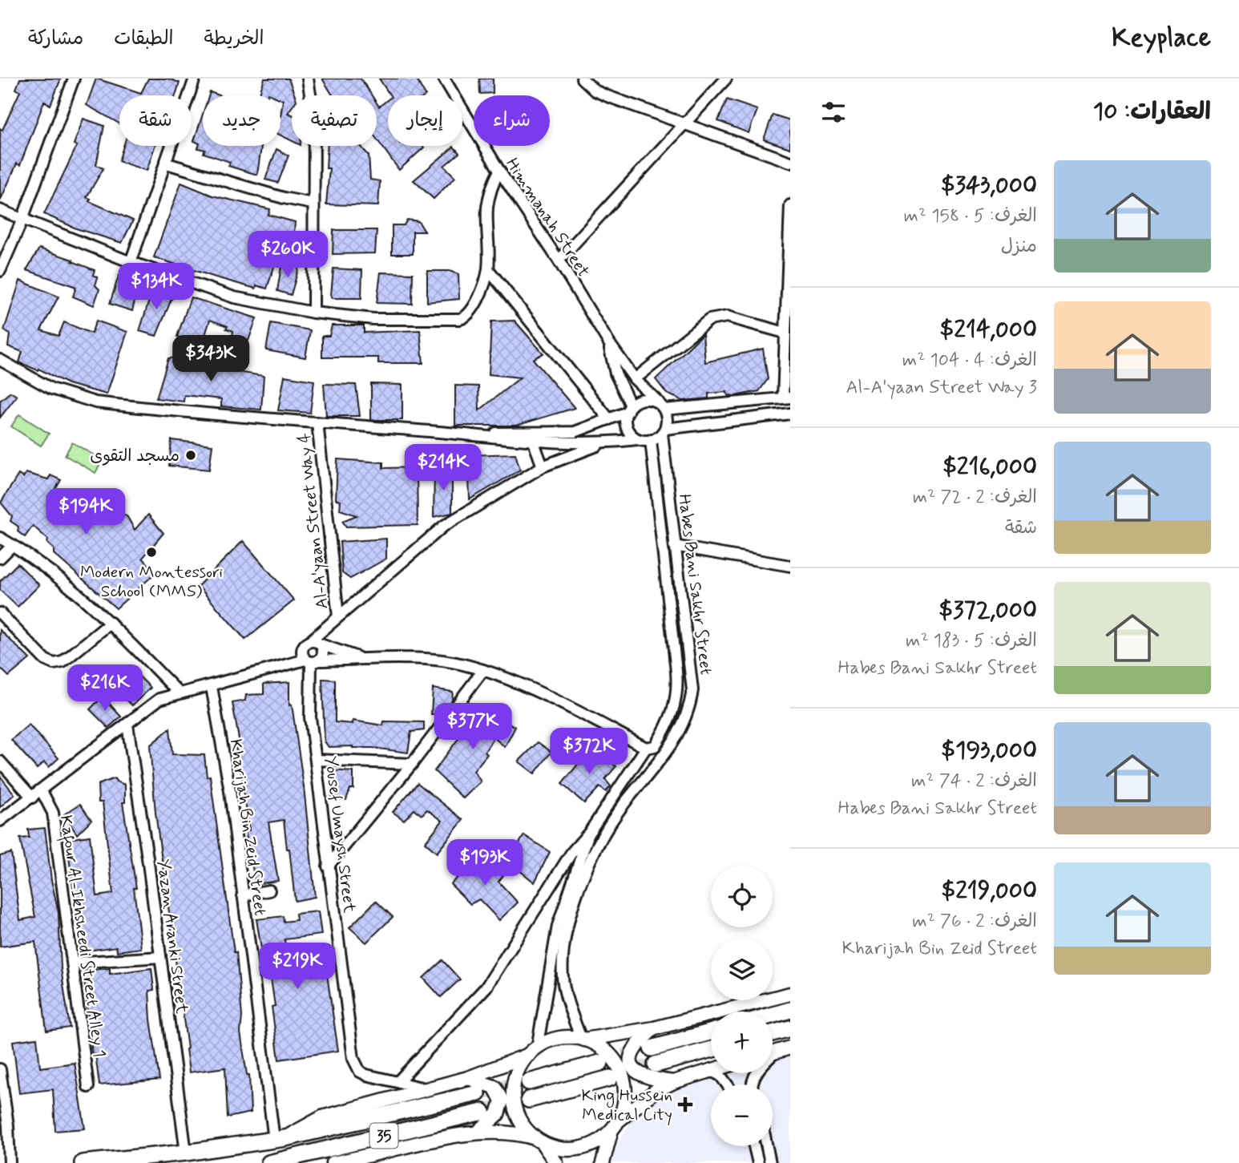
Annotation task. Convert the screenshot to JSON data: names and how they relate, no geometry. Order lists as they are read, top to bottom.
{
  "streets": {
    "highway": ["35"],
    "street": [
      "Himmanah Street",
      "Al-A'yaan Street Way 4",
      "Habes Bani Sakhr Street",
      "Kharijah Bin Zeid Street",
      "Yousef Umaysh Street",
      "Kafour Al-Ikhsheedi Street Alley 1",
      "Yazan Aranki Street"
    ]
  },
  "crossings": [
    ["Himmanah Street", "Habes Bani Sakhr Street"],
    ["Habes Bani Sakhr Street", "Yousef Umaysh Street"],
    ["Kharijah Bin Zeid Street", "35"],
    ["Yazan Aranki Street", "35"]
  ],
  "places": {
    "other": ["مسجد التقوى", "Modern Montessori School (MMS)"],
    "health": ["King Hussein Medical City"]
  },
  "page": {
    "header": "Keyplace",
    "nav": ["الخريطة", "الطبقات", "مشاركة"],
    "heading": "العقارات: 10",
    "chip": [
      "شراء",
      "إيجار",
      "تصفية",
      "جديد",
      "شقة"
    ],
    "list": [
      {
        "name": "$343,000",
        "note": "الغرف: 5 · 158 m² · منزل"
      },
      {
        "name": "$214,000",
        "note": "الغرف: 4 · 104 m² · Al-A'yaan Street Way 3"
      },
      {
        "name": "$216,000",
        "note": "الغرف: 2 · 72 m² · شقة"
      },
      {
        "name": "$372,000",
        "note": "الغرف: 5 · 183 m² · Habes Bani Sakhr Street"
      },
      {
        "name": "$193,000",
        "note": "الغرف: 2 · 74 m² · Habes Bani Sakhr Street"
      },
      {
        "name": "$219,000",
        "note": "الغرف: 2 · 76 m² · Kharijah Bin Zeid Street"
      }
    ],
    "price": [
      "$260K",
      "$134K",
      "$343K",
      "$214K",
      "$194K",
      "$216K",
      "$377K",
      "$372K",
      "$193K",
      "$219K"
    ],
    "map_buttons": ["+", "−"]
  }
}
